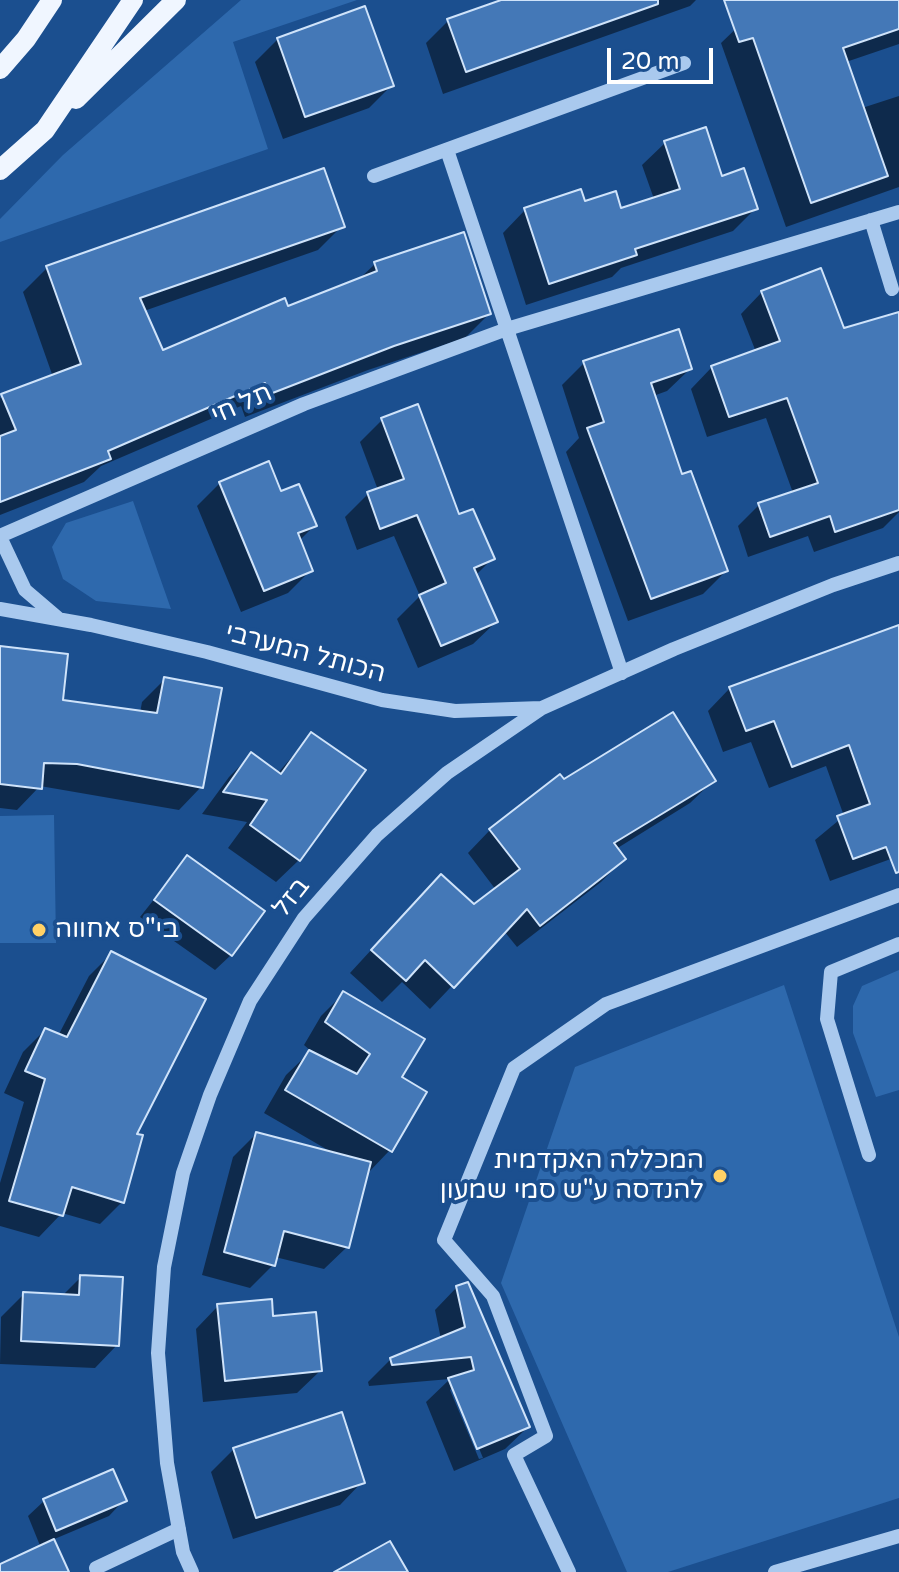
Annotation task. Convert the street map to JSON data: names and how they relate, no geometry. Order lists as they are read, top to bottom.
{
  "streets": {
    "street": ["תל חי", "הכותל המערבי", "בזל"]
  },
  "crossings": [
    ["תל חי", "הכותל המערבי"],
    ["הכותל המערבי", "בזל"]
  ],
  "places": ["בי\"ס אחווה", "המכללה האקדמית להנדסה ע\"ש סמי שמעון"],
  "scale_bar": "20 m"
}
